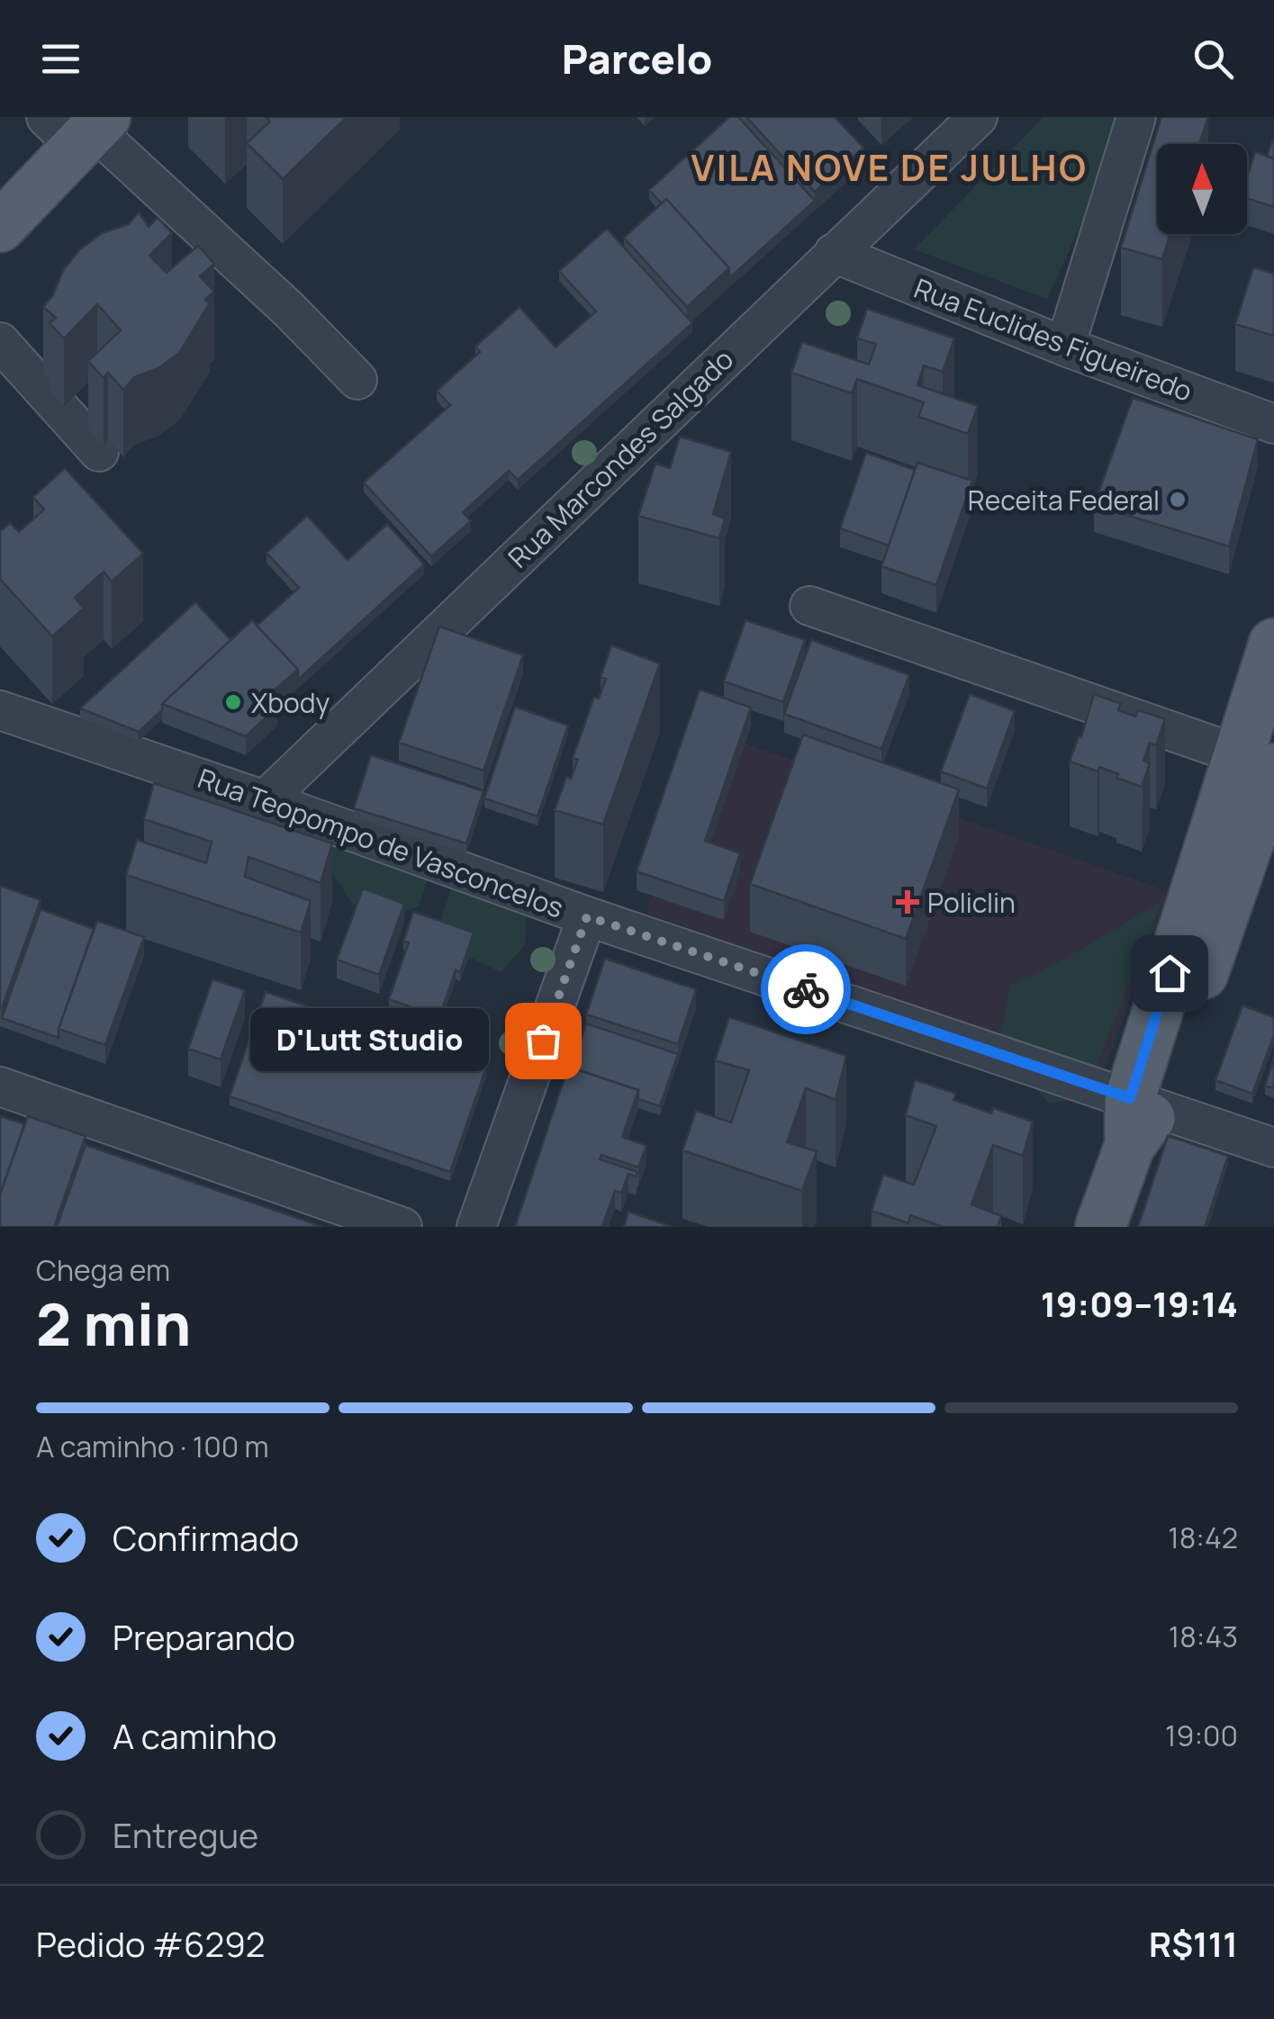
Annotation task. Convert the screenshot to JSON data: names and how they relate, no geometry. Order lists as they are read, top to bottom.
{
  "streets": {
    "street": ["Rua Euclides Figueiredo", "Rua Marcondes Salgado", "Rua Teopompo de Vasconcelos"]
  },
  "crossings": [
    ["Rua Euclides Figueiredo", "Rua Marcondes Salgado"],
    ["Rua Marcondes Salgado", "Rua Teopompo de Vasconcelos"]
  ],
  "districts": ["VILA NOVE DE JULHO"],
  "places": {
    "other": ["Receita Federal", "Xbody", "D'Lutt Studio"],
    "health": ["Policlin"]
  },
  "north": "top",
  "page": {
    "header": "Parcelo",
    "bubble": "D'Lutt Studio",
    "heading": ["2 min", "Chega em", "19:09–19:14"],
    "panel": ["Pedido #6292", "R$111"],
    "bar": "A caminho · 100 m",
    "list": [
      ["Confirmado", "18:42"],
      ["Preparando", "18:43"],
      ["A caminho", "19:00"],
      "Entregue"
    ]
  }
}
